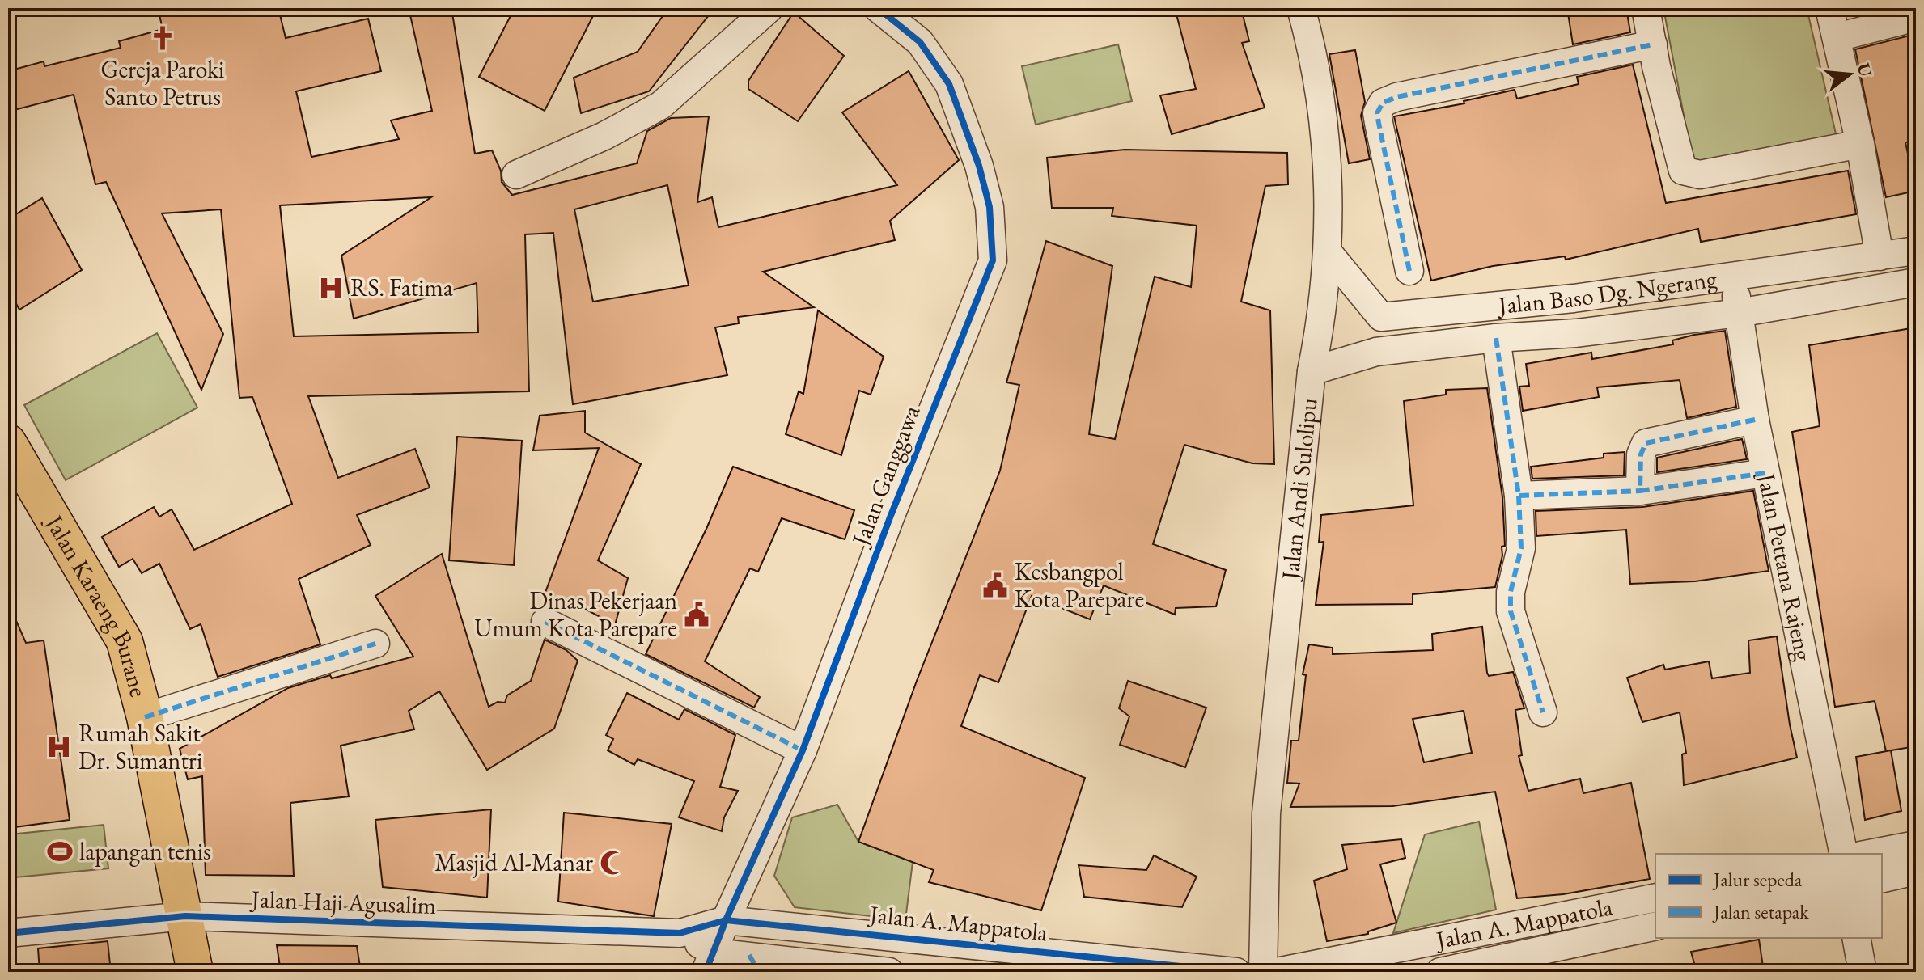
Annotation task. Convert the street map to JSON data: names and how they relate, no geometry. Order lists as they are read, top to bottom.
{
  "streets": {
    "highway": ["Jalan Karaeng Burane"],
    "street": [
      "Jalan Baso Dg. Ngerang",
      "Jalan Ganggawa",
      "Jalan Andi Sulolipu",
      "Jalan Pettana Rajeng",
      "Jalan Haji Agusalim",
      "Jalan A. Mappatola"
    ]
  },
  "crossings": [
    ["Jalan Baso Dg. Ngerang", "Jalan Andi Sulolipu"],
    ["Jalan Baso Dg. Ngerang", "Jalan Pettana Rajeng"],
    ["Jalan Ganggawa", "Jalan A. Mappatola"],
    ["Jalan Karaeng Burane", "Jalan Haji Agusalim"],
    ["Jalan Haji Agusalim", "Jalan A. Mappatola"]
  ],
  "places": {
    "church": ["Gereja Paroki Santo Petrus"],
    "hospital": ["RS. Fatima", "Rumah Sakit Dr. Sumantri"],
    "public building": ["Kesbangpol Kota Parepare", "Dinas Pekerjaan Umum Kota Parepare"],
    "sports": ["lapangan tenis"],
    "mosque": ["Masjid Al-Manar"]
  },
  "legend": ["Jalur sepeda", "Jalan setapak"],
  "north": "right"
}
